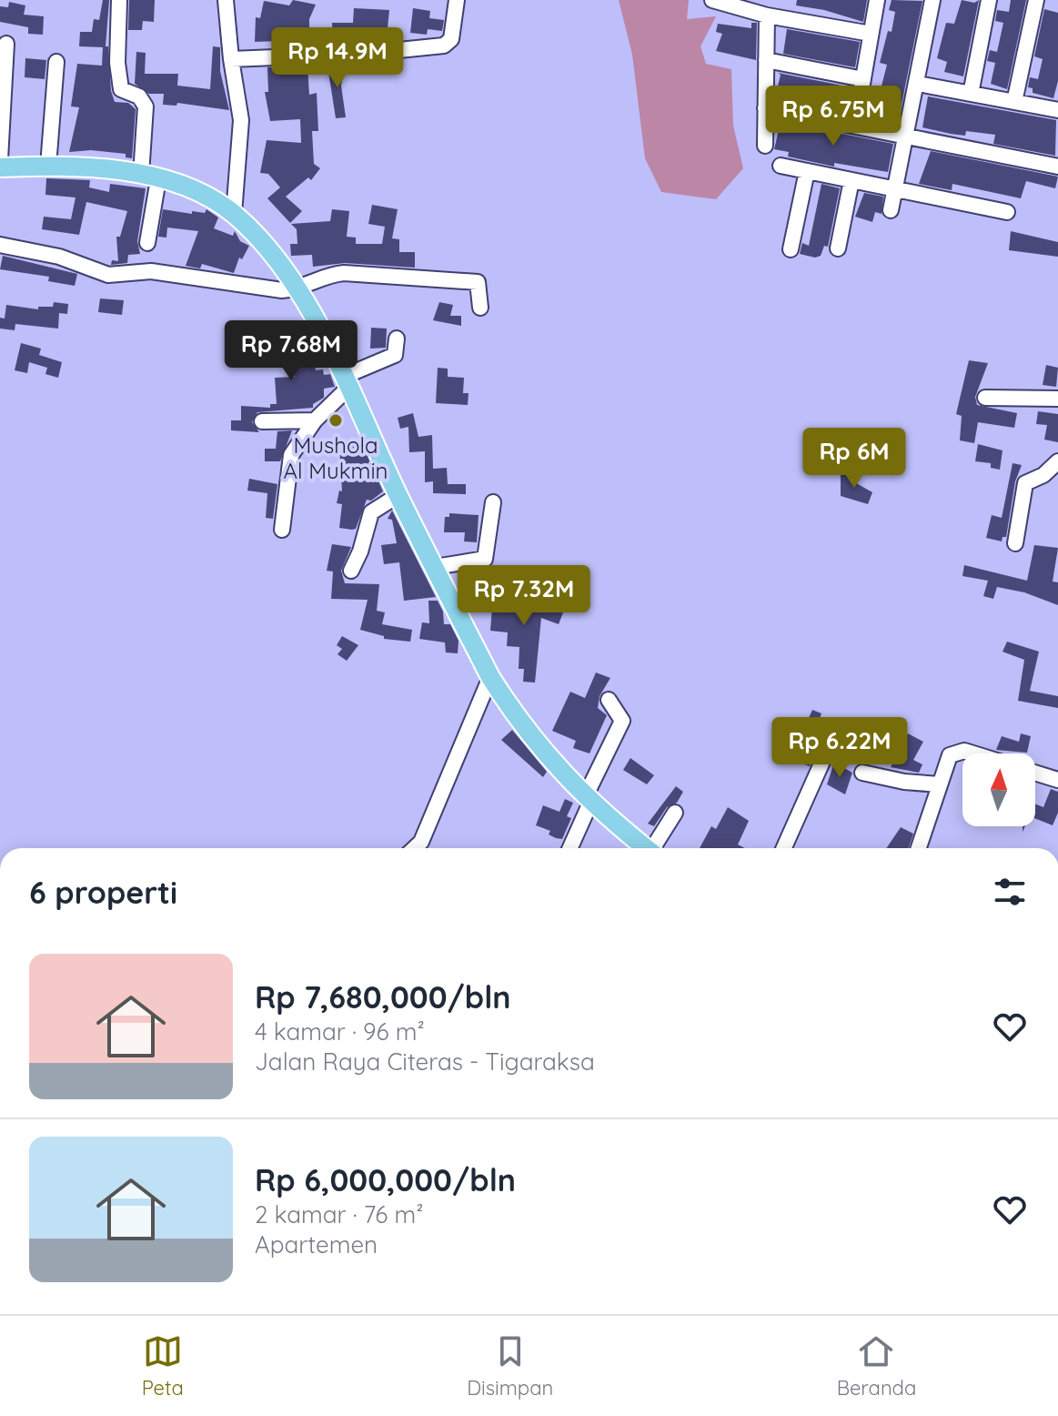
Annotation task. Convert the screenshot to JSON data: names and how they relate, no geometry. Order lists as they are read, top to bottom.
{
  "places": ["Mushola Al Mukmin"],
  "north": "top",
  "page": {
    "price": [
      "Rp 14.9M",
      "Rp 6.75M",
      "Rp 7.68M",
      "Rp 6M",
      "Rp 7.32M",
      "Rp 6.22M"
    ],
    "heading": "6 properti",
    "list": [
      {
        "name": "Rp 7,680,000/bln",
        "note": "4 kamar · 96 m² · Jalan Raya Citeras - Tigaraksa"
      },
      {
        "name": "Rp 6,000,000/bln",
        "note": "2 kamar · 76 m² · Apartemen"
      }
    ],
    "tabs": ["Peta", "Disimpan", "Beranda"]
  }
}
